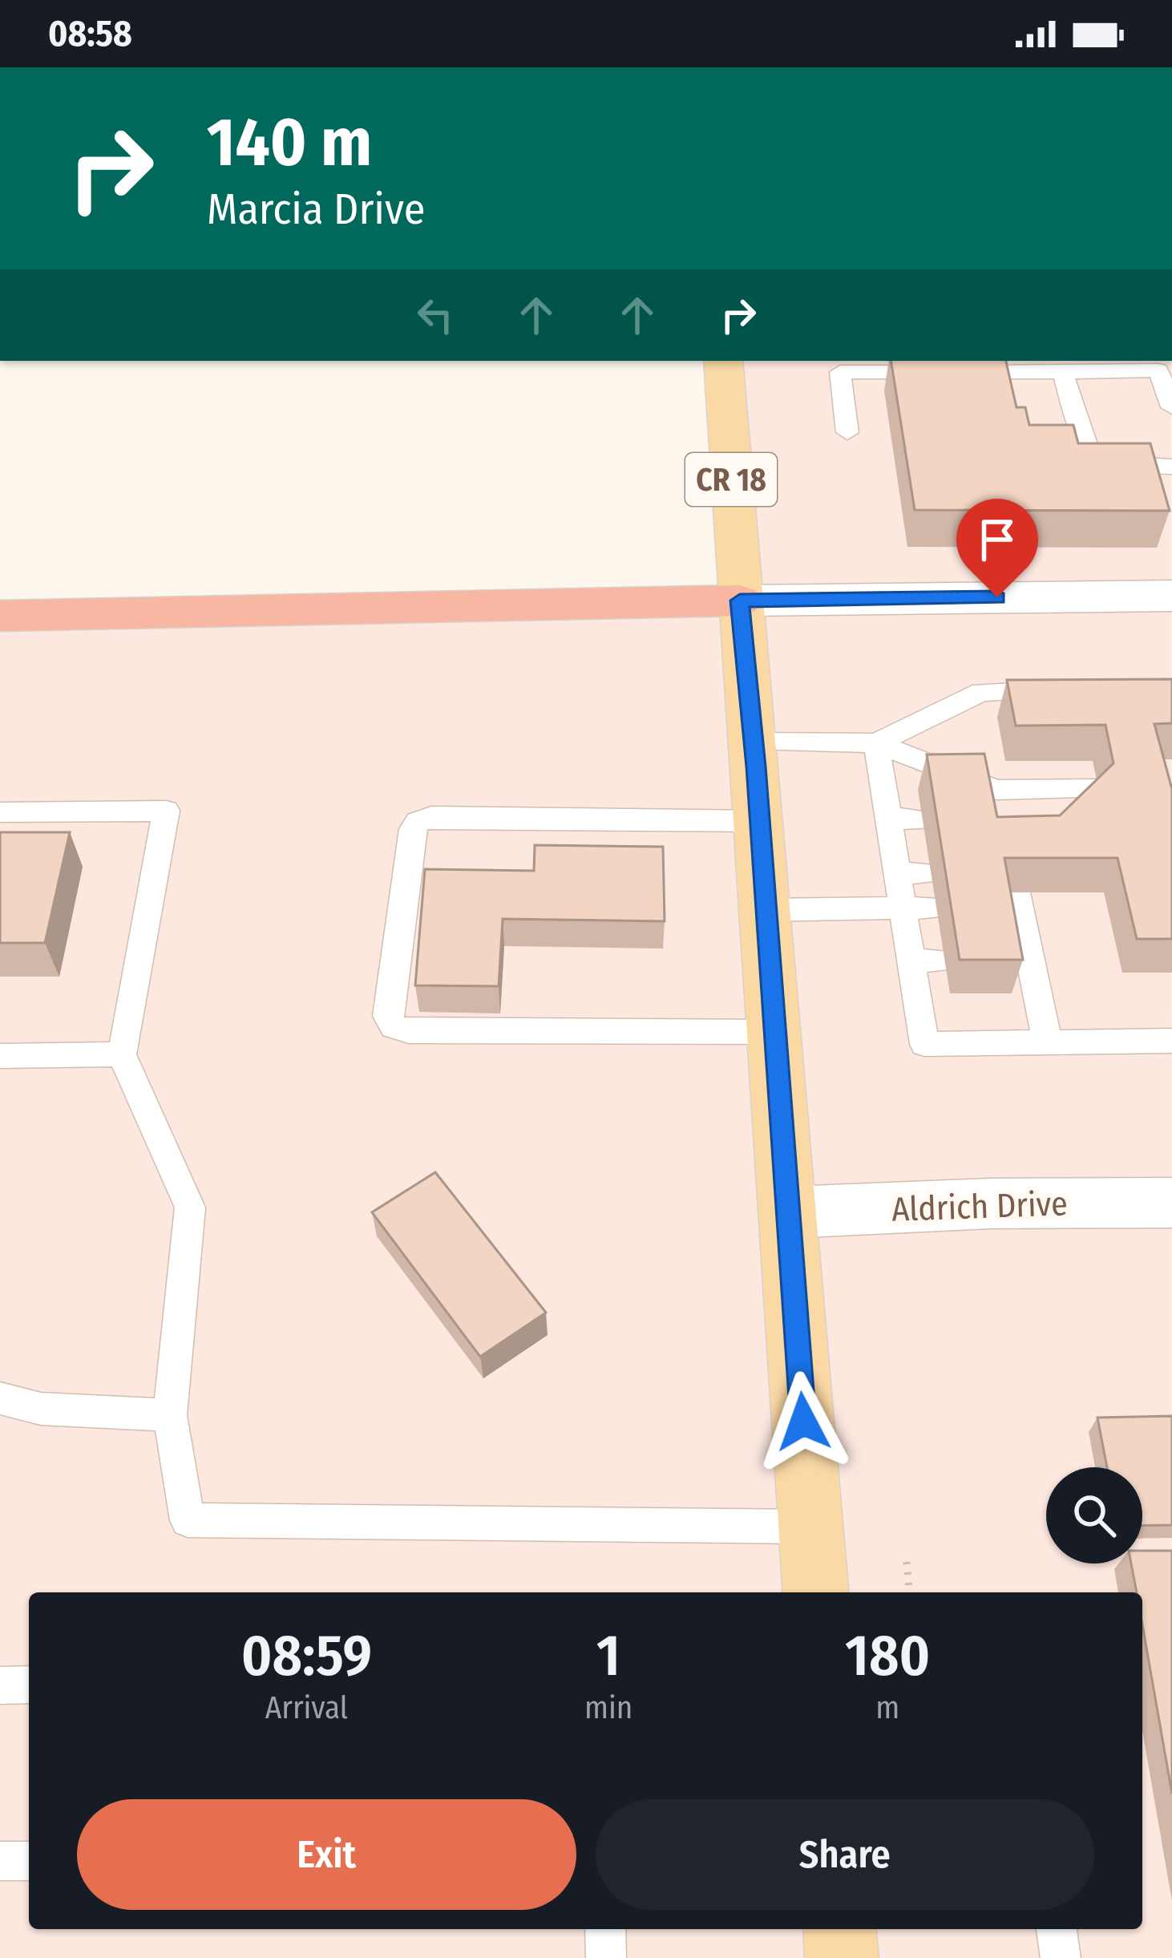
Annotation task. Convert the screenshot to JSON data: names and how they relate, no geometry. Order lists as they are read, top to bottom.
{
  "streets": {
    "main road": ["CR 18"],
    "street": ["Aldrich Drive"]
  },
  "crossings": [
    ["CR 18", "Aldrich Drive"]
  ],
  "page": {
    "status": "08:58",
    "turn": ["140 m", "Marcia Drive"],
    "eta": [
      "08:59",
      "Arrival",
      "1",
      "min",
      "180",
      "m"
    ],
    "buttons": ["Exit", "Share"]
  }
}
